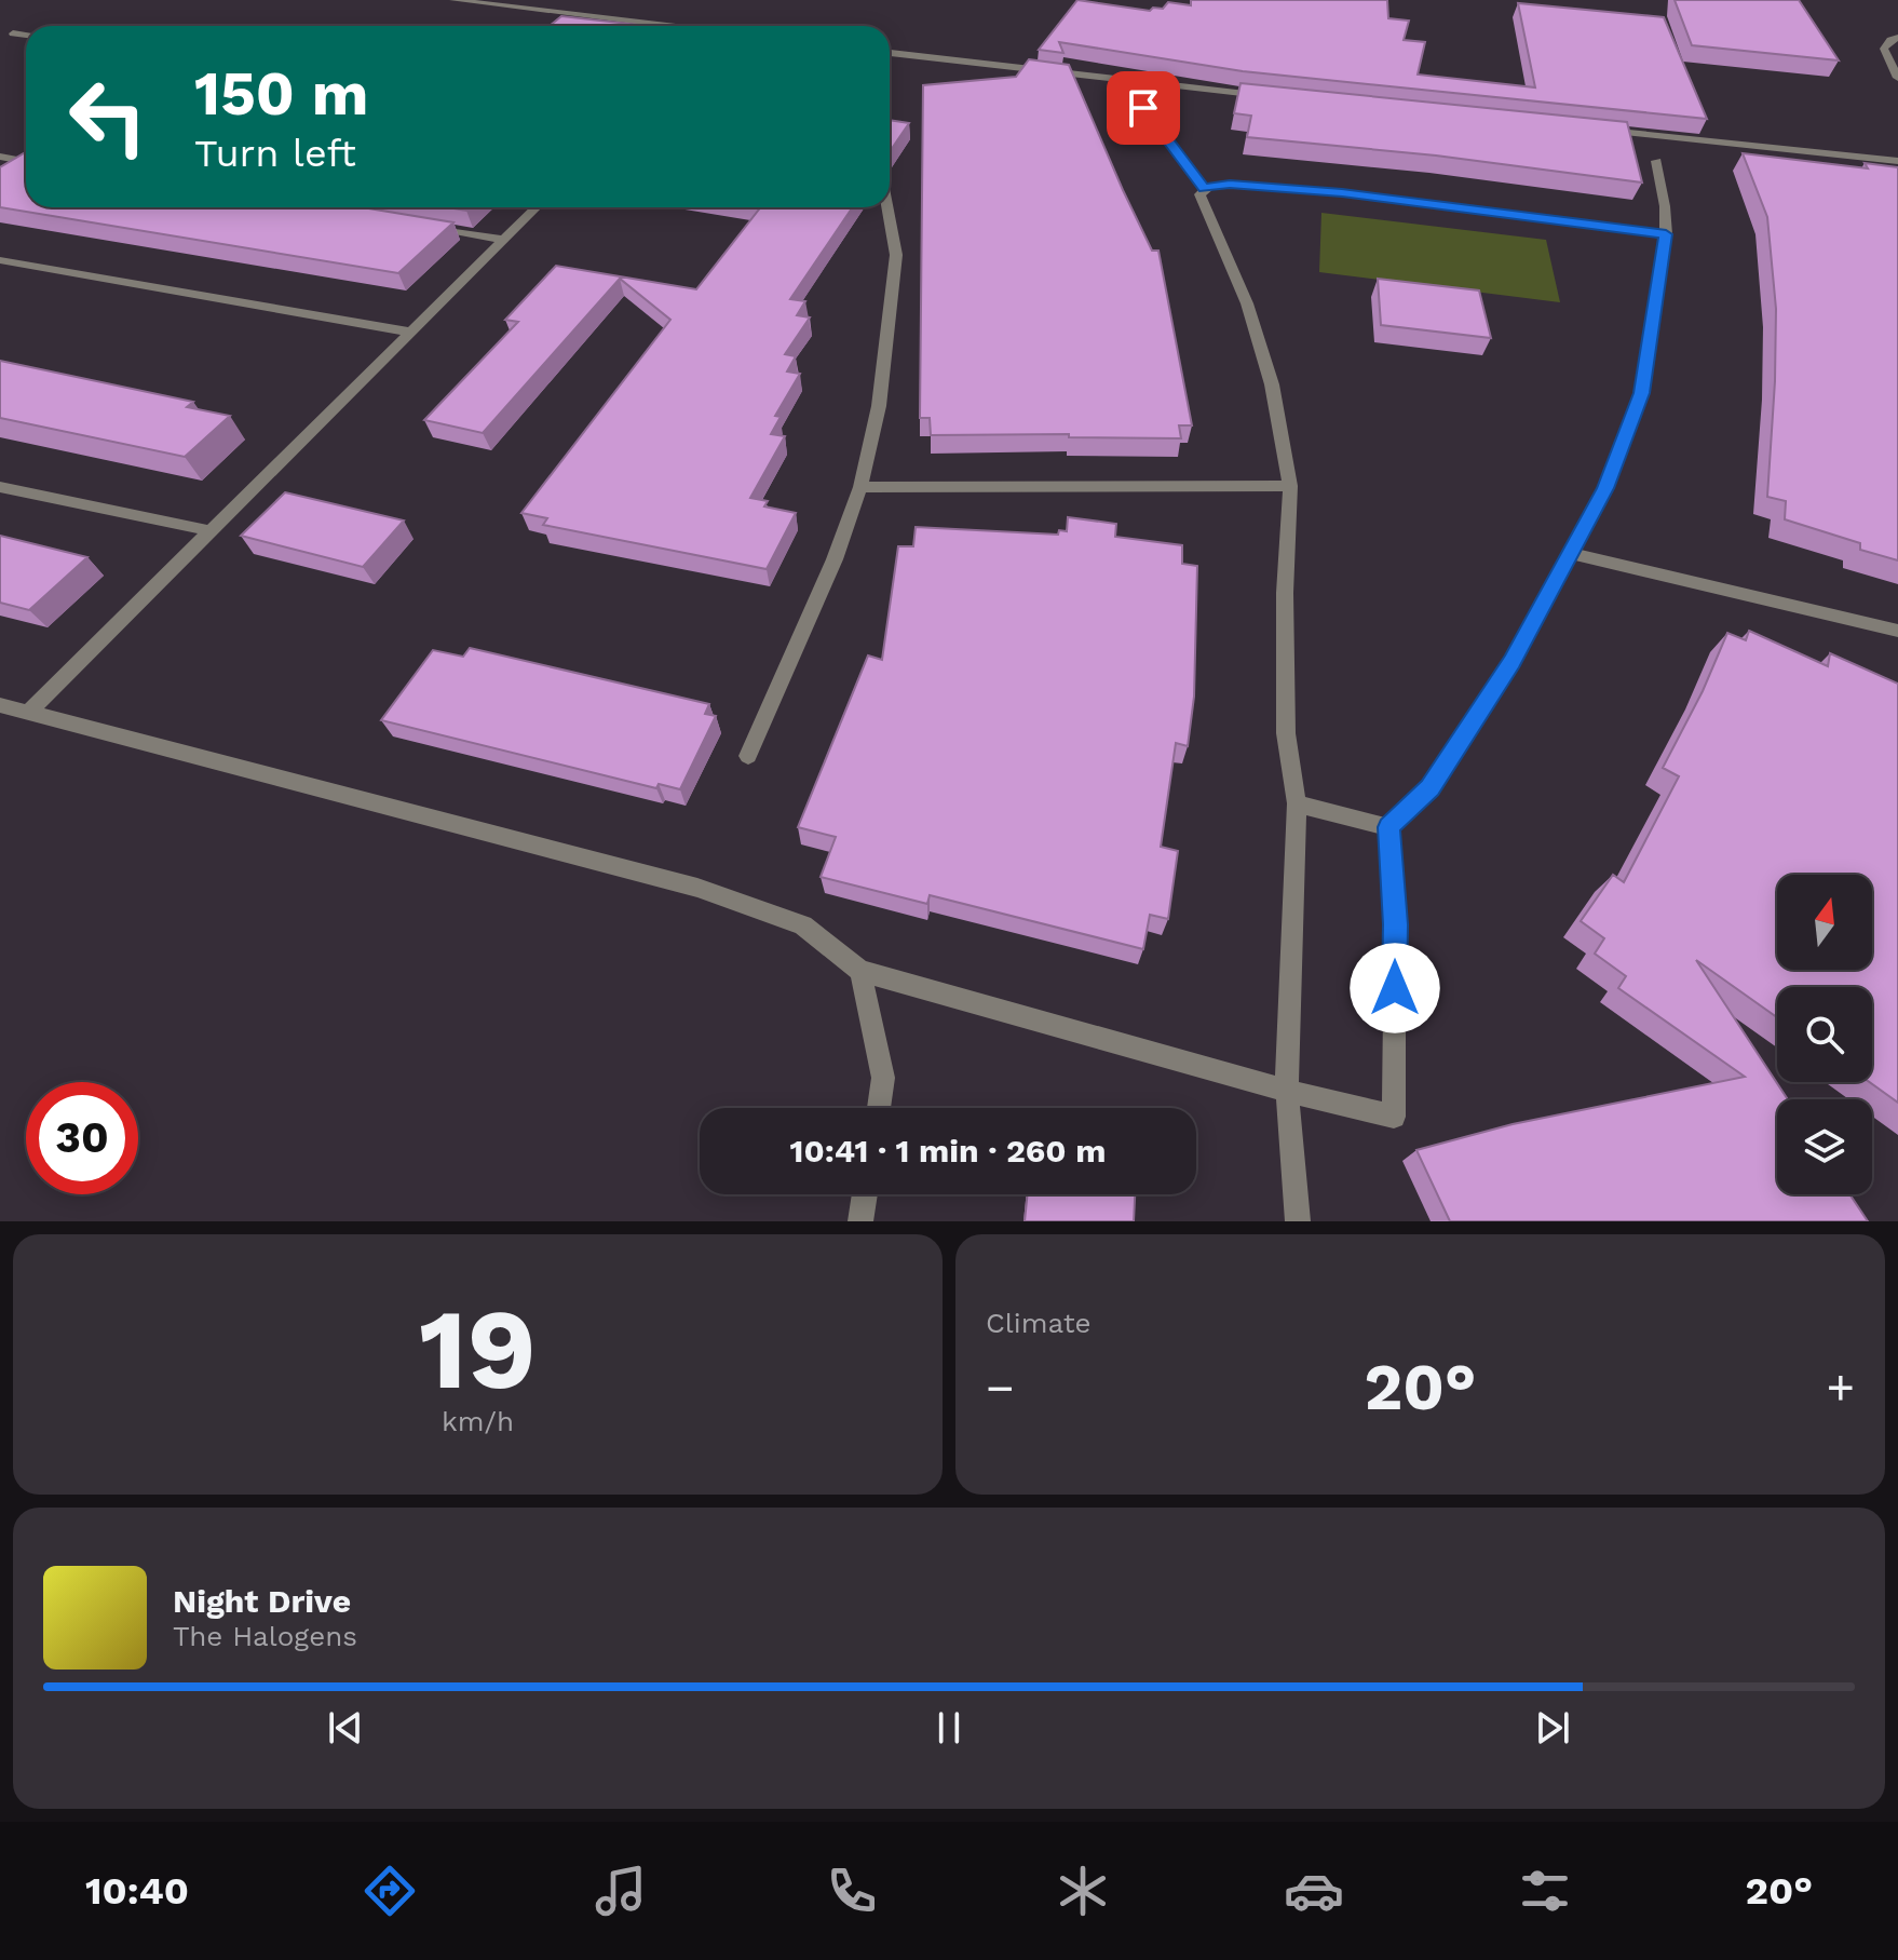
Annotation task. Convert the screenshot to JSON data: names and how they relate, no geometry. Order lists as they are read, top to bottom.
{
  "north": "top",
  "page": {
    "turn": ["150 m", "Turn left"],
    "limit": "30",
    "trip": "10:41 · 1 min · 260 m",
    "tile": [
      ["19", "km/h"],
      "Climate"
    ],
    "heat": ["−", "20°", "+"],
    "song": ["Night Drive", "The Halogens"],
    "tabs": ["10:40", "20°"]
  }
}
